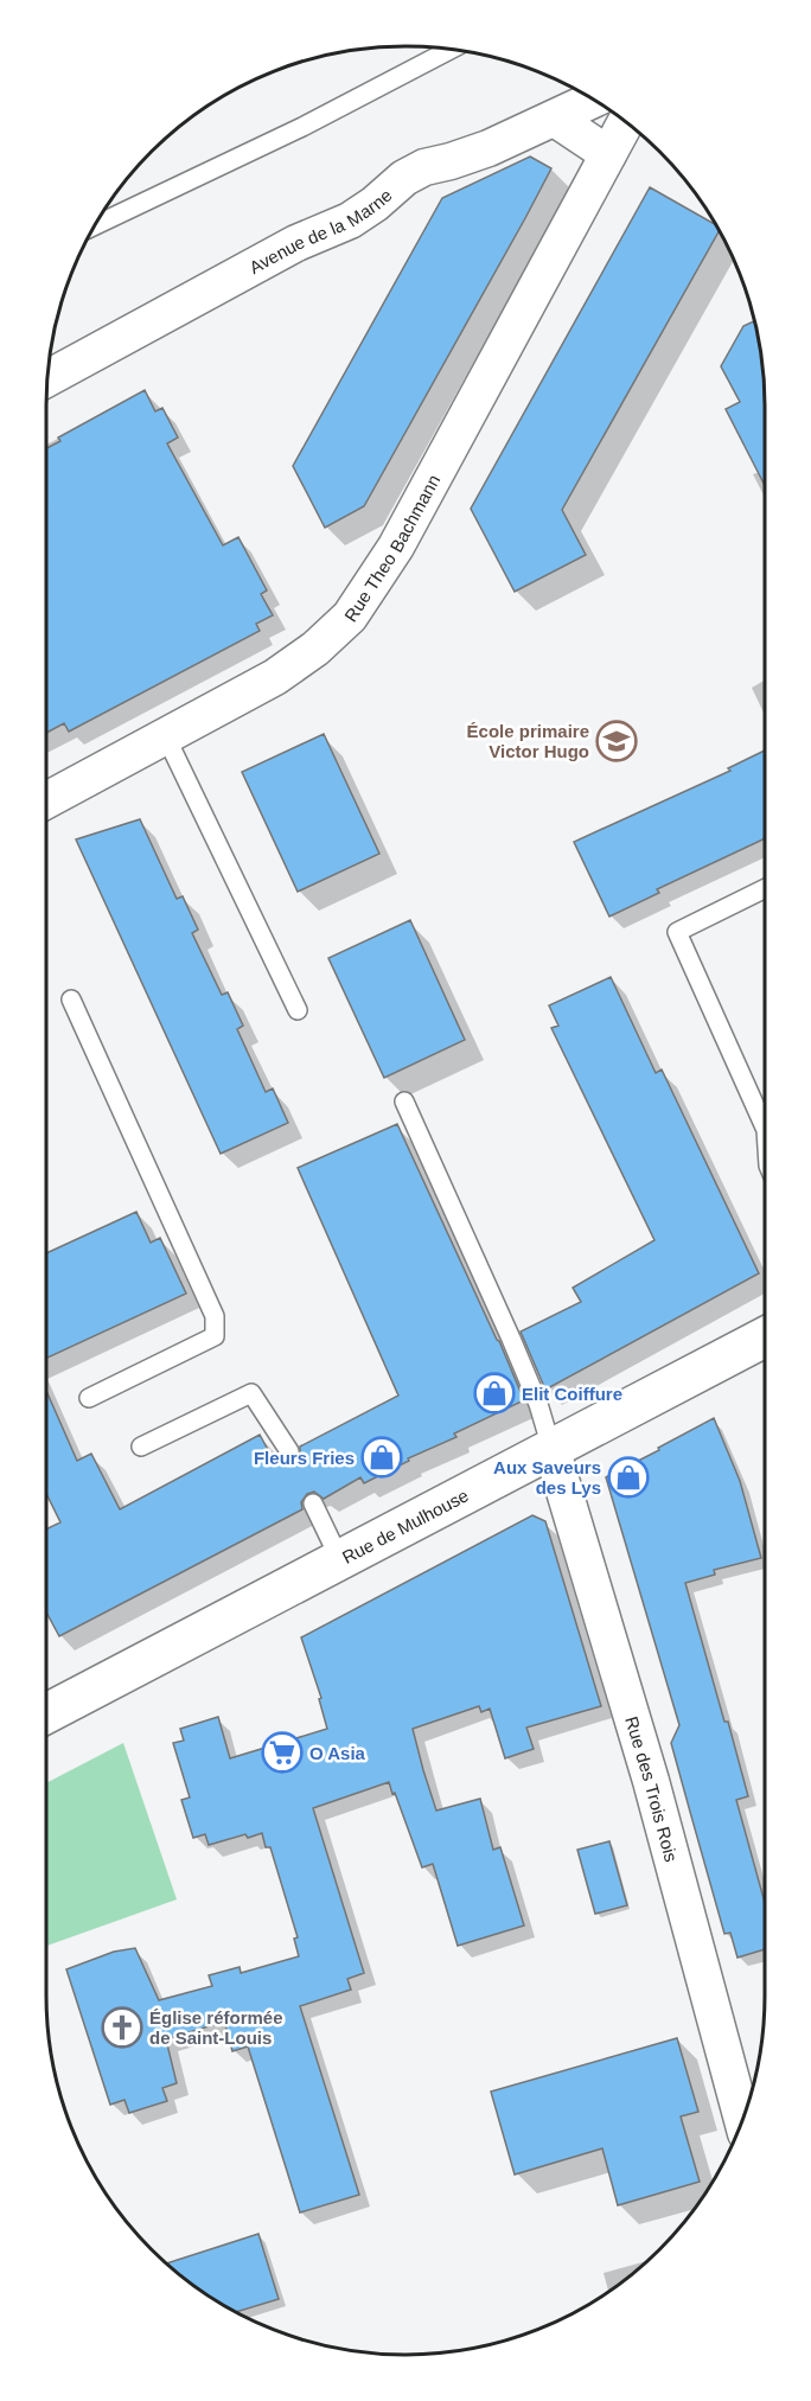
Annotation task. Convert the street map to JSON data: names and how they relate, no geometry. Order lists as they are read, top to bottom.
{
  "streets": {
    "main road": ["Rue de Mulhouse"],
    "street": ["Avenue de la Marne", "Rue Theo Bachmann", "Rue des Trois Rois"]
  },
  "crossings": [
    ["Rue de Mulhouse", "Rue des Trois Rois"]
  ],
  "places": {
    "school or university": ["École primaire Victor Hugo"],
    "shop": ["Elit Coiffure", "Fleurs Fries", "Aux Saveurs des Lys"],
    "supermarket": ["O Asia"],
    "church": ["Église réformée de Saint-Louis"]
  }
}
